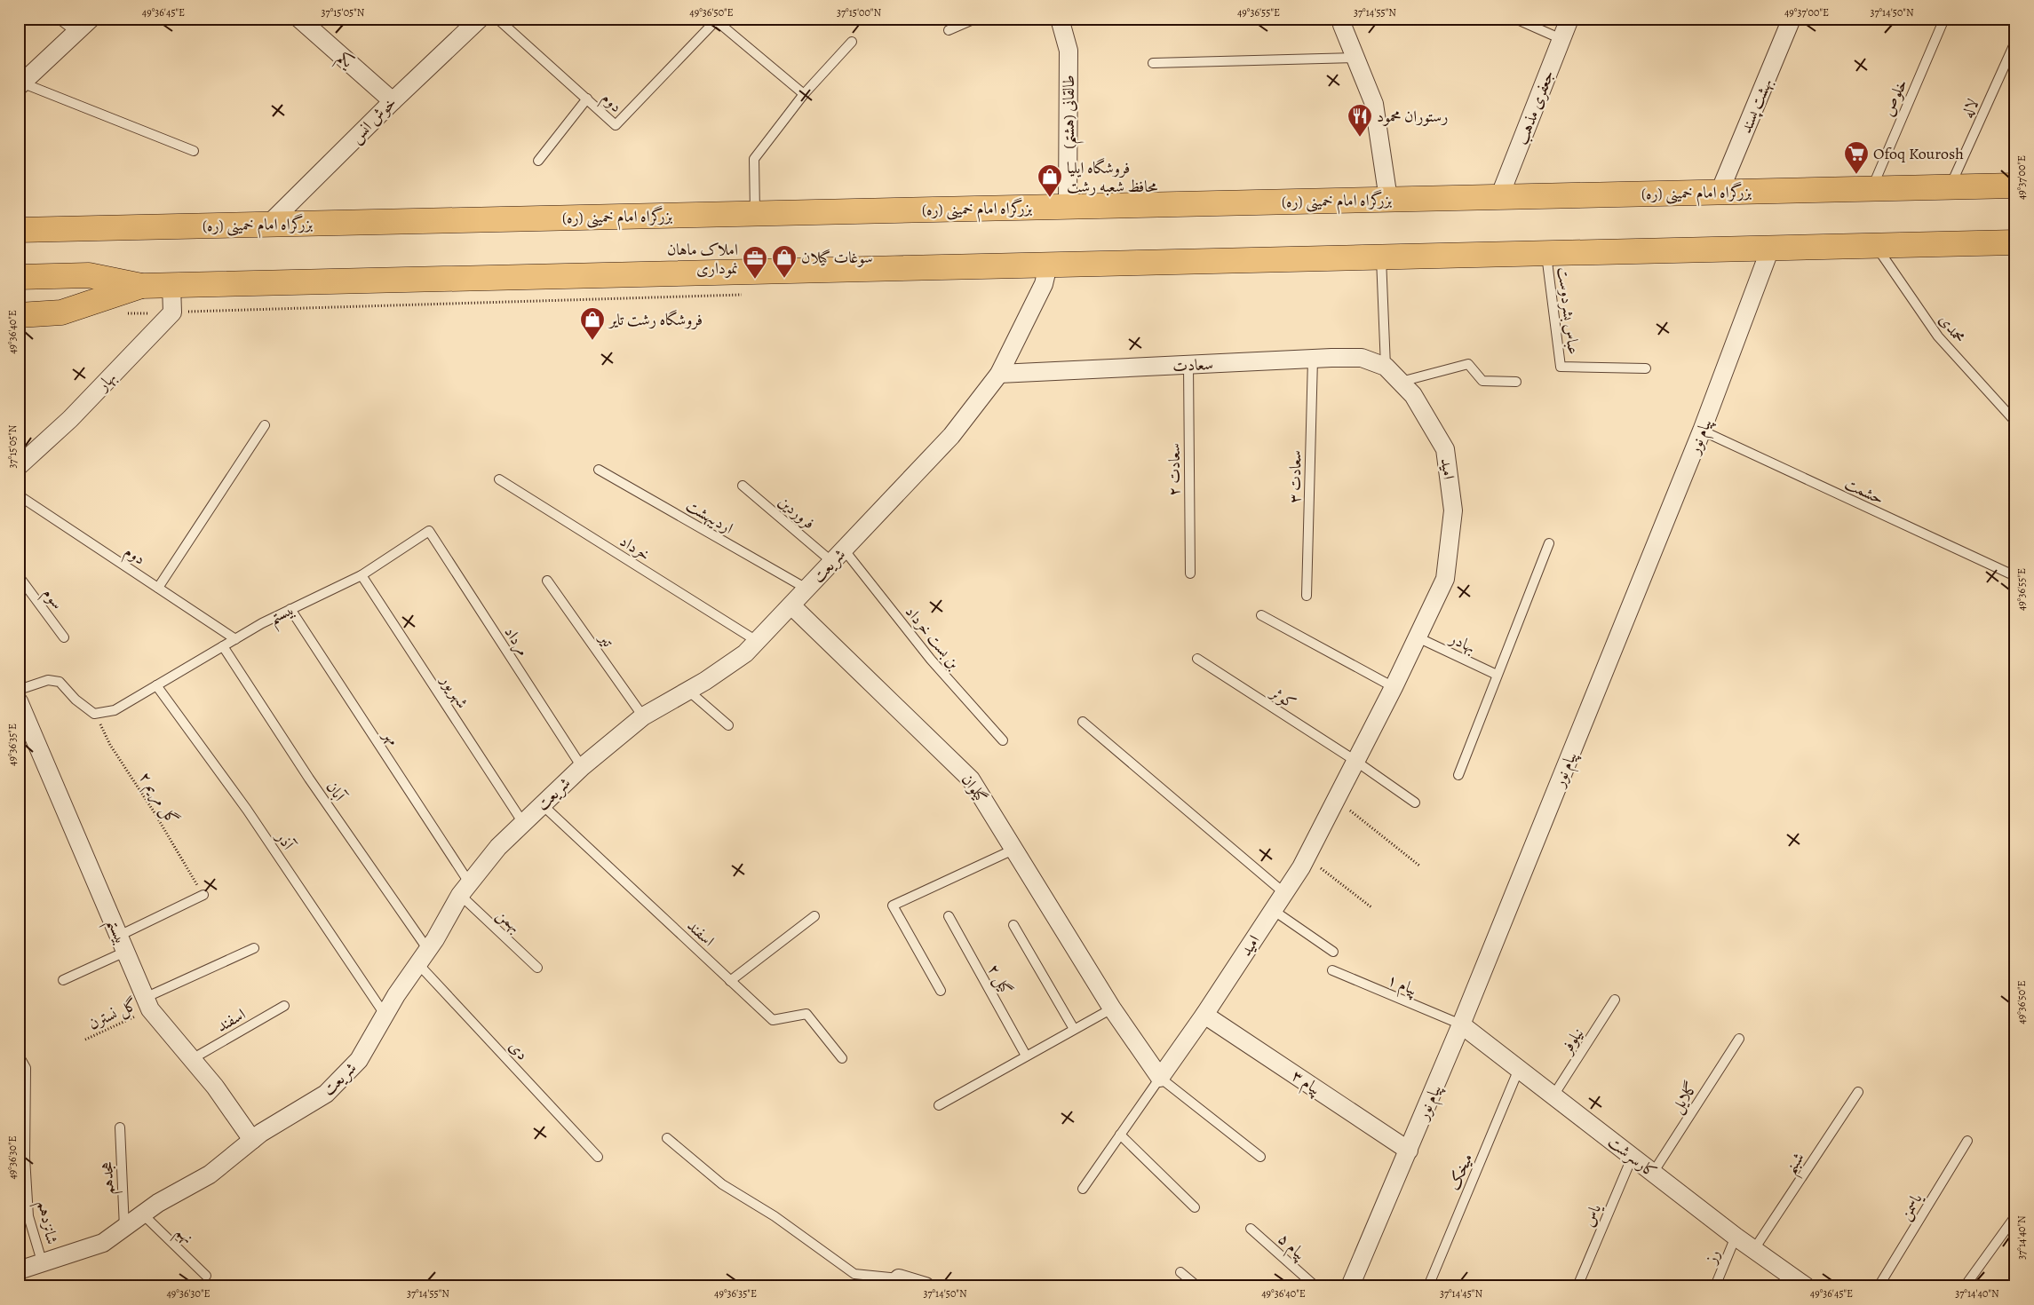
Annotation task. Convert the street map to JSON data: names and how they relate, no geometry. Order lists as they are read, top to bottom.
{
  "streets": {
    "highway": ["بزرگراه امام خمینی (ره)"],
    "street": [
      "یکم",
      "بهشت پسند",
      "جعفری مذهب",
      "طالقانی (هشتم)",
      "خوش انس",
      "سعادت",
      "بهار",
      "پیام نور",
      "امید",
      "شریعت",
      "بیستم",
      "گیلوان",
      "پیام ۳",
      "کارسرشت"
    ],
    "lane": [
      "خلوص",
      "دوم",
      "لاله",
      "عباس بشردوست",
      "محمدی",
      "سعادت ۲",
      "سعادت ۳",
      "حشمت",
      "فروردین",
      "اردیبهشت",
      "خرداد",
      "سوم",
      "بن بست خرداد",
      "تیر",
      "مرداد",
      "بهادر",
      "شهریور",
      "کوثر",
      "مهر",
      "آبان",
      "آذر",
      "بهمن",
      "اسفند",
      "گیل ۲",
      "پیام ۱",
      "نیلوفر",
      "دی",
      "گلایل",
      "شبنم",
      "میخک",
      "هجدهم",
      "یاسمن",
      "یاس",
      "شانزدهم",
      "نهم",
      "پیام ۵",
      "رز"
    ],
    "path": ["گل مریم ۲", "گل نسترن"]
  },
  "crossings": [
    ["یکم", "خوش انس"],
    ["خلوص", "بزرگراه امام خمینی (ره)"],
    ["دوم", "بیستم"],
    ["بهشت پسند", "بزرگراه امام خمینی (ره)"],
    ["جعفری مذهب", "بزرگراه امام خمینی (ره)"],
    ["لاله", "بزرگراه امام خمینی (ره)"],
    ["طالقانی (هشتم)", "بزرگراه امام خمینی (ره)"],
    ["خوش انس", "بزرگراه امام خمینی (ره)"],
    ["سعادت", "امید"],
    ["سعادت", "سعادت ۲"],
    ["سعادت", "سعادت ۳"],
    ["سعادت", "شریعت"],
    ["پیام نور", "حشمت"],
    ["پیام نور", "پیام ۱"],
    ["پیام نور", "پیام ۳"],
    ["پیام نور", "کارسرشت"],
    ["امید", "بهادر"],
    ["امید", "کوثر"],
    ["امید", "گیلوان"],
    ["امید", "پیام ۳"],
    ["فروردین", "شریعت"],
    ["فروردین", "بن بست خرداد"],
    ["اردیبهشت", "شریعت"],
    ["خرداد", "شریعت"],
    ["شریعت", "بیستم"],
    ["شریعت", "بن بست خرداد"],
    ["شریعت", "تیر"],
    ["شریعت", "مرداد"],
    ["شریعت", "شهریور"],
    ["شریعت", "مهر"],
    ["شریعت", "گیلوان"],
    ["شریعت", "آبان"],
    ["شریعت", "آذر"],
    ["شریعت", "بهمن"],
    ["شریعت", "اسفند"],
    ["شریعت", "دی"],
    ["شریعت", "هجدهم"],
    ["شریعت", "شانزدهم"],
    ["شریعت", "نهم"],
    ["بیستم", "مرداد"],
    ["بیستم", "شهریور"],
    ["بیستم", "مهر"],
    ["بیستم", "آبان"],
    ["بیستم", "گل مریم ۲"],
    ["بیستم", "آذر"],
    ["بیستم", "اسفند"],
    ["بیستم", "گل نسترن"],
    ["مهر", "بهمن"],
    ["آبان", "دی"],
    ["پیام ۱", "کارسرشت"],
    ["نیلوفر", "کارسرشت"],
    ["گلایل", "کارسرشت"],
    ["کارسرشت", "شبنم"],
    ["کارسرشت", "میخک"],
    ["کارسرشت", "یاس"],
    ["کارسرشت", "رز"]
  ],
  "places": {
    "restaurant": ["رستوران محمود"],
    "supermarket": ["Ofoq Kourosh"],
    "shop": ["فروشگاه ایلیا محافظ شعبه رشت", "سوغات گیلان", "فروشگاه رشت تاير"],
    "office": ["املاک ماهان نموداری"]
  },
  "coordinates": [
    "49°36'45\"E",
    "37°15'05\"N",
    "49°36'50\"E",
    "37°15'00\"N",
    "49°36'55\"E",
    "37°14'55\"N",
    "49°37'00\"E",
    "37°14'50\"N",
    "49°36'40\"E",
    "49°36'35\"E",
    "49°36'30\"E",
    "37°14'40\"N",
    "37°14'45\"N"
  ]
}
